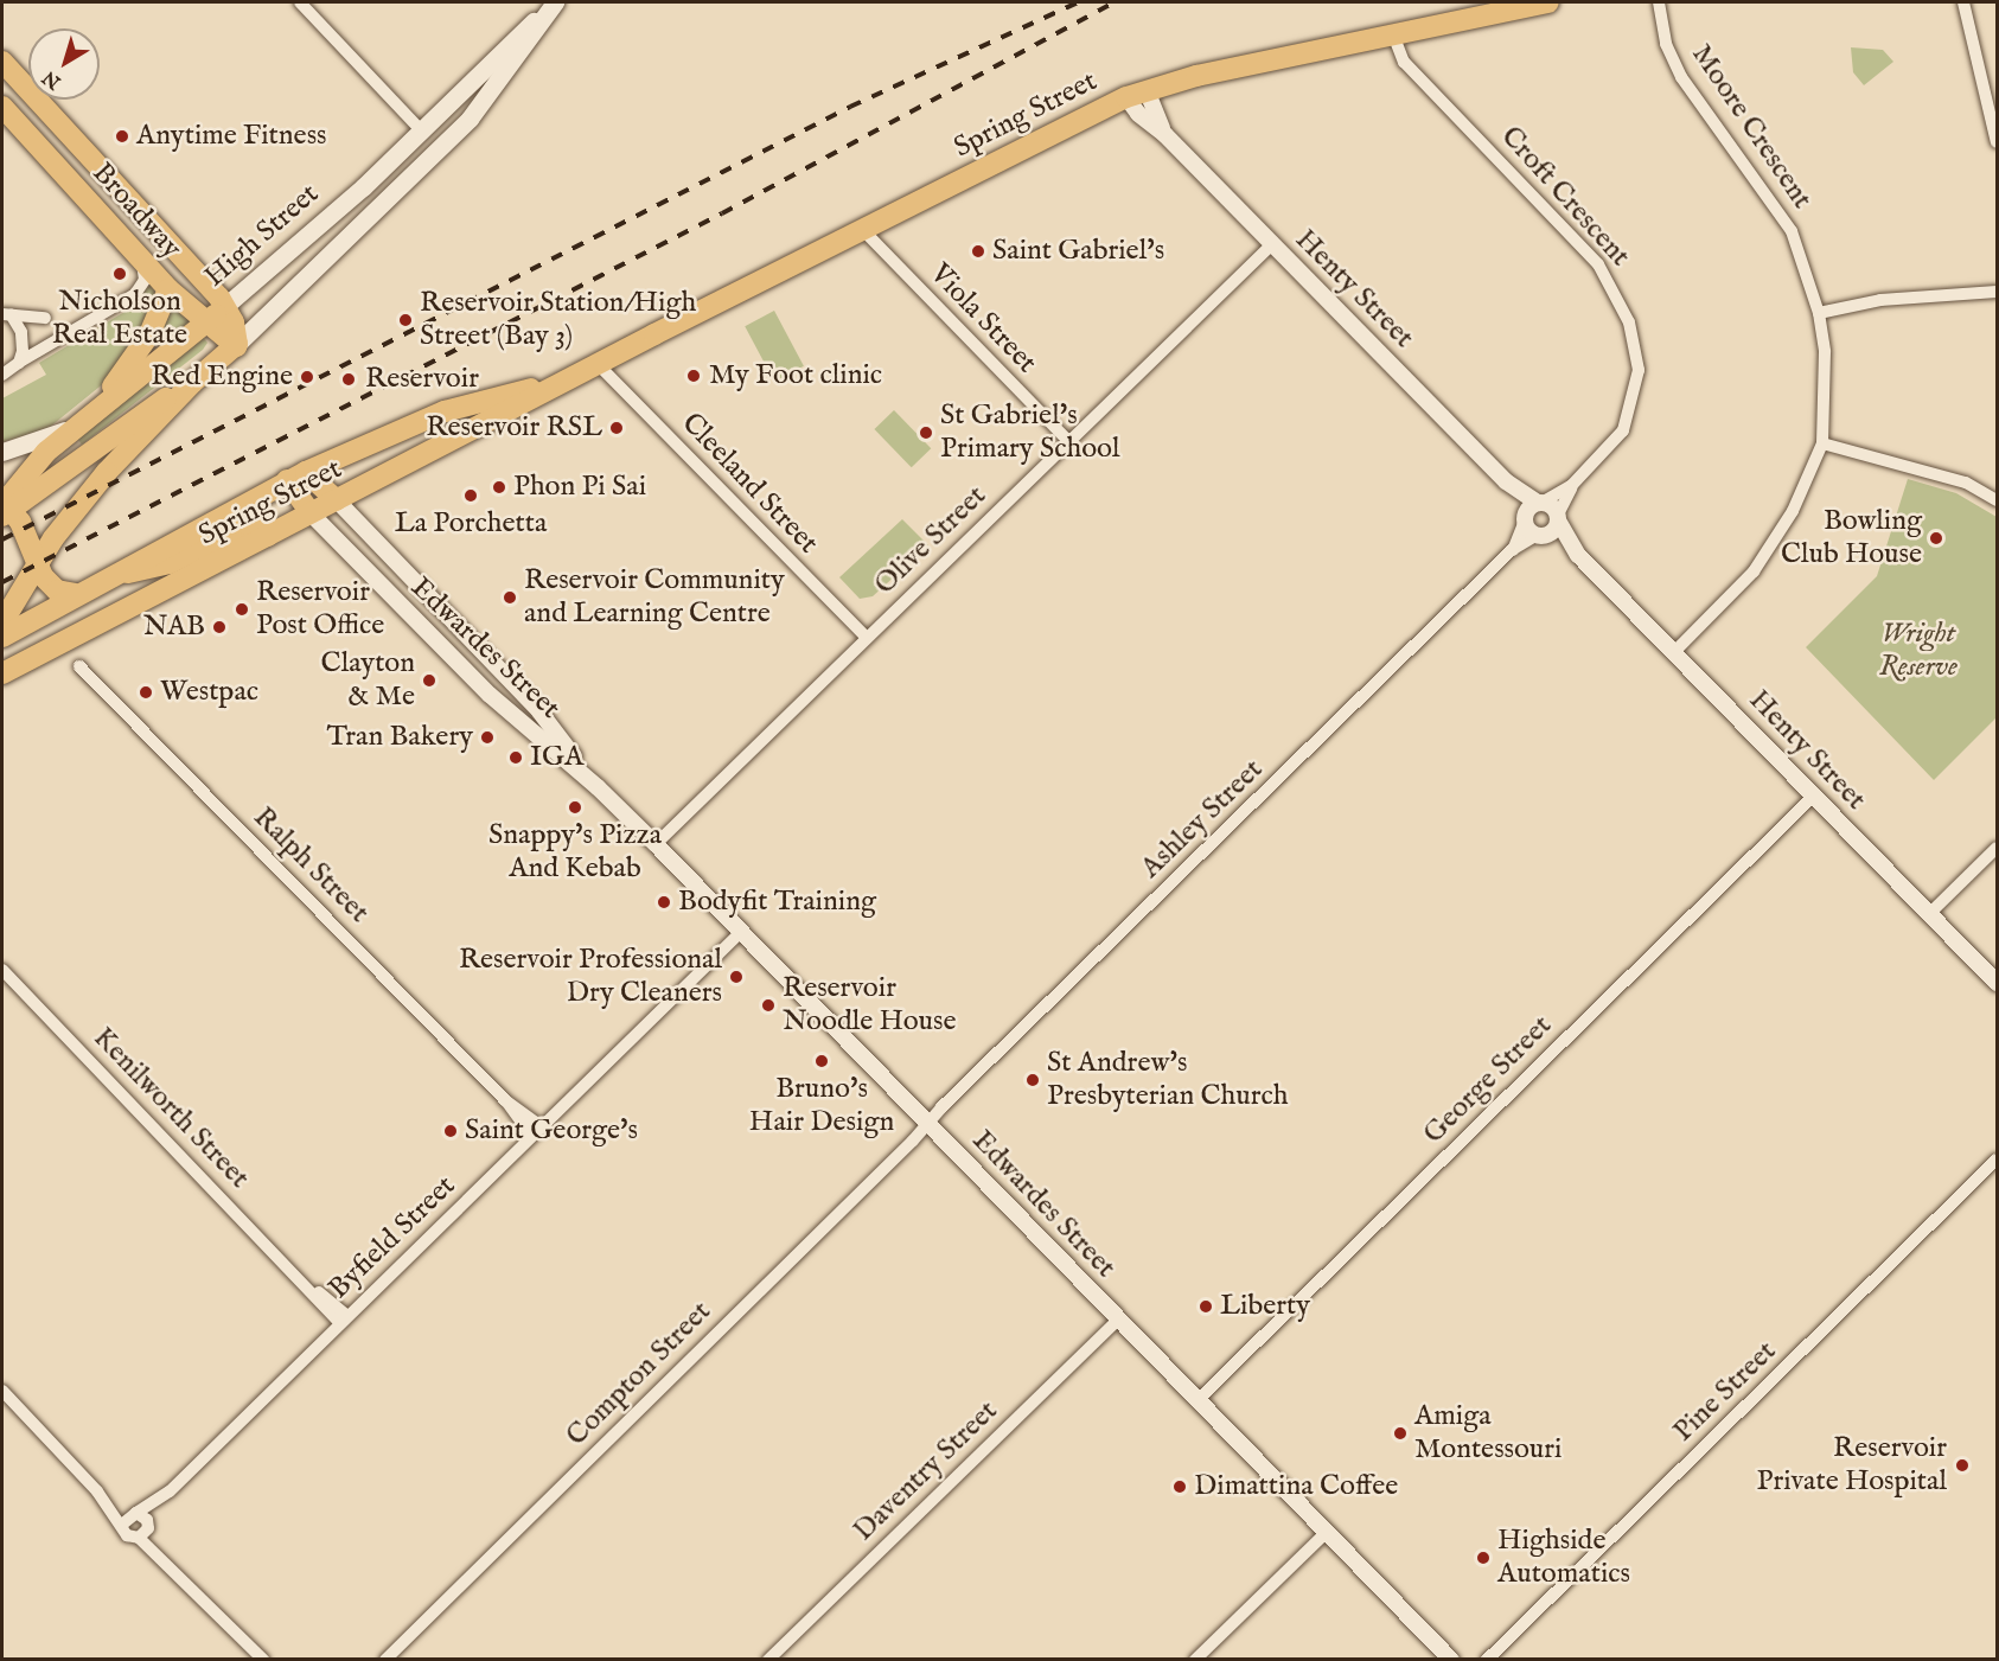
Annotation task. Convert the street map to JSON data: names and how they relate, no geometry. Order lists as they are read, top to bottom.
{
  "streets": {
    "main road": ["Spring Street", "Broadway", "High Street"],
    "street": [
      "Moore Crescent",
      "Croft Crescent",
      "Henty Street",
      "Viola Street",
      "Cleeland Street",
      "Olive Street",
      "Edwardes Street",
      "Ashley Street",
      "Ralph Street",
      "George Street",
      "Kenilworth Street",
      "Byfield Street",
      "Compton Street",
      "Pine Street",
      "Daventry Street"
    ]
  },
  "crossings": [
    ["Spring Street", "Croft Crescent"],
    ["Spring Street", "Henty Street"],
    ["Spring Street", "Viola Street"],
    ["Spring Street", "Cleeland Street"],
    ["Spring Street", "Edwardes Street"],
    ["Moore Crescent", "Henty Street"],
    ["Croft Crescent", "Henty Street"],
    ["Croft Crescent", "Ashley Street"],
    ["Broadway", "High Street"],
    ["Henty Street", "Olive Street"],
    ["Henty Street", "Ashley Street"],
    ["Henty Street", "George Street"],
    ["Viola Street", "Olive Street"],
    ["Cleeland Street", "Olive Street"],
    ["Olive Street", "Edwardes Street"],
    ["Edwardes Street", "Ashley Street"],
    ["Edwardes Street", "George Street"],
    ["Edwardes Street", "Byfield Street"],
    ["Edwardes Street", "Compton Street"],
    ["Edwardes Street", "Daventry Street"],
    ["Ashley Street", "Compton Street"],
    ["Ralph Street", "Byfield Street"],
    ["Kenilworth Street", "Byfield Street"]
  ],
  "parks": ["Wright Reserve"],
  "places": [
    "Anytime Fitness",
    "Saint Gabriel's",
    "Nicholson Real Estate",
    "Reservoir Station/High Street (Bay 3)",
    "My Foot clinic",
    "Red Engine",
    "Reservoir",
    "Reservoir RSL",
    "St Gabriel's Primary School",
    "Phon Pi Sai",
    "La Porchetta",
    "Bowling Club House",
    "Reservoir Community and Learning Centre",
    "Reservoir Post Office",
    "NAB",
    "Clayton & Me",
    "Westpac",
    "Tran Bakery",
    "IGA",
    "Snappy's Pizza And Kebab",
    "Bodyfit Training",
    "Reservoir Professional Dry Cleaners",
    "Reservoir Noodle House",
    "Bruno's Hair Design",
    "St Andrew's Presbyterian Church",
    "Saint George's",
    "Liberty",
    "Amiga Montessouri",
    "Reservoir Private Hospital",
    "Dimattina Coffee",
    "Highside Automatics"
  ],
  "north": "bottom left"
}
